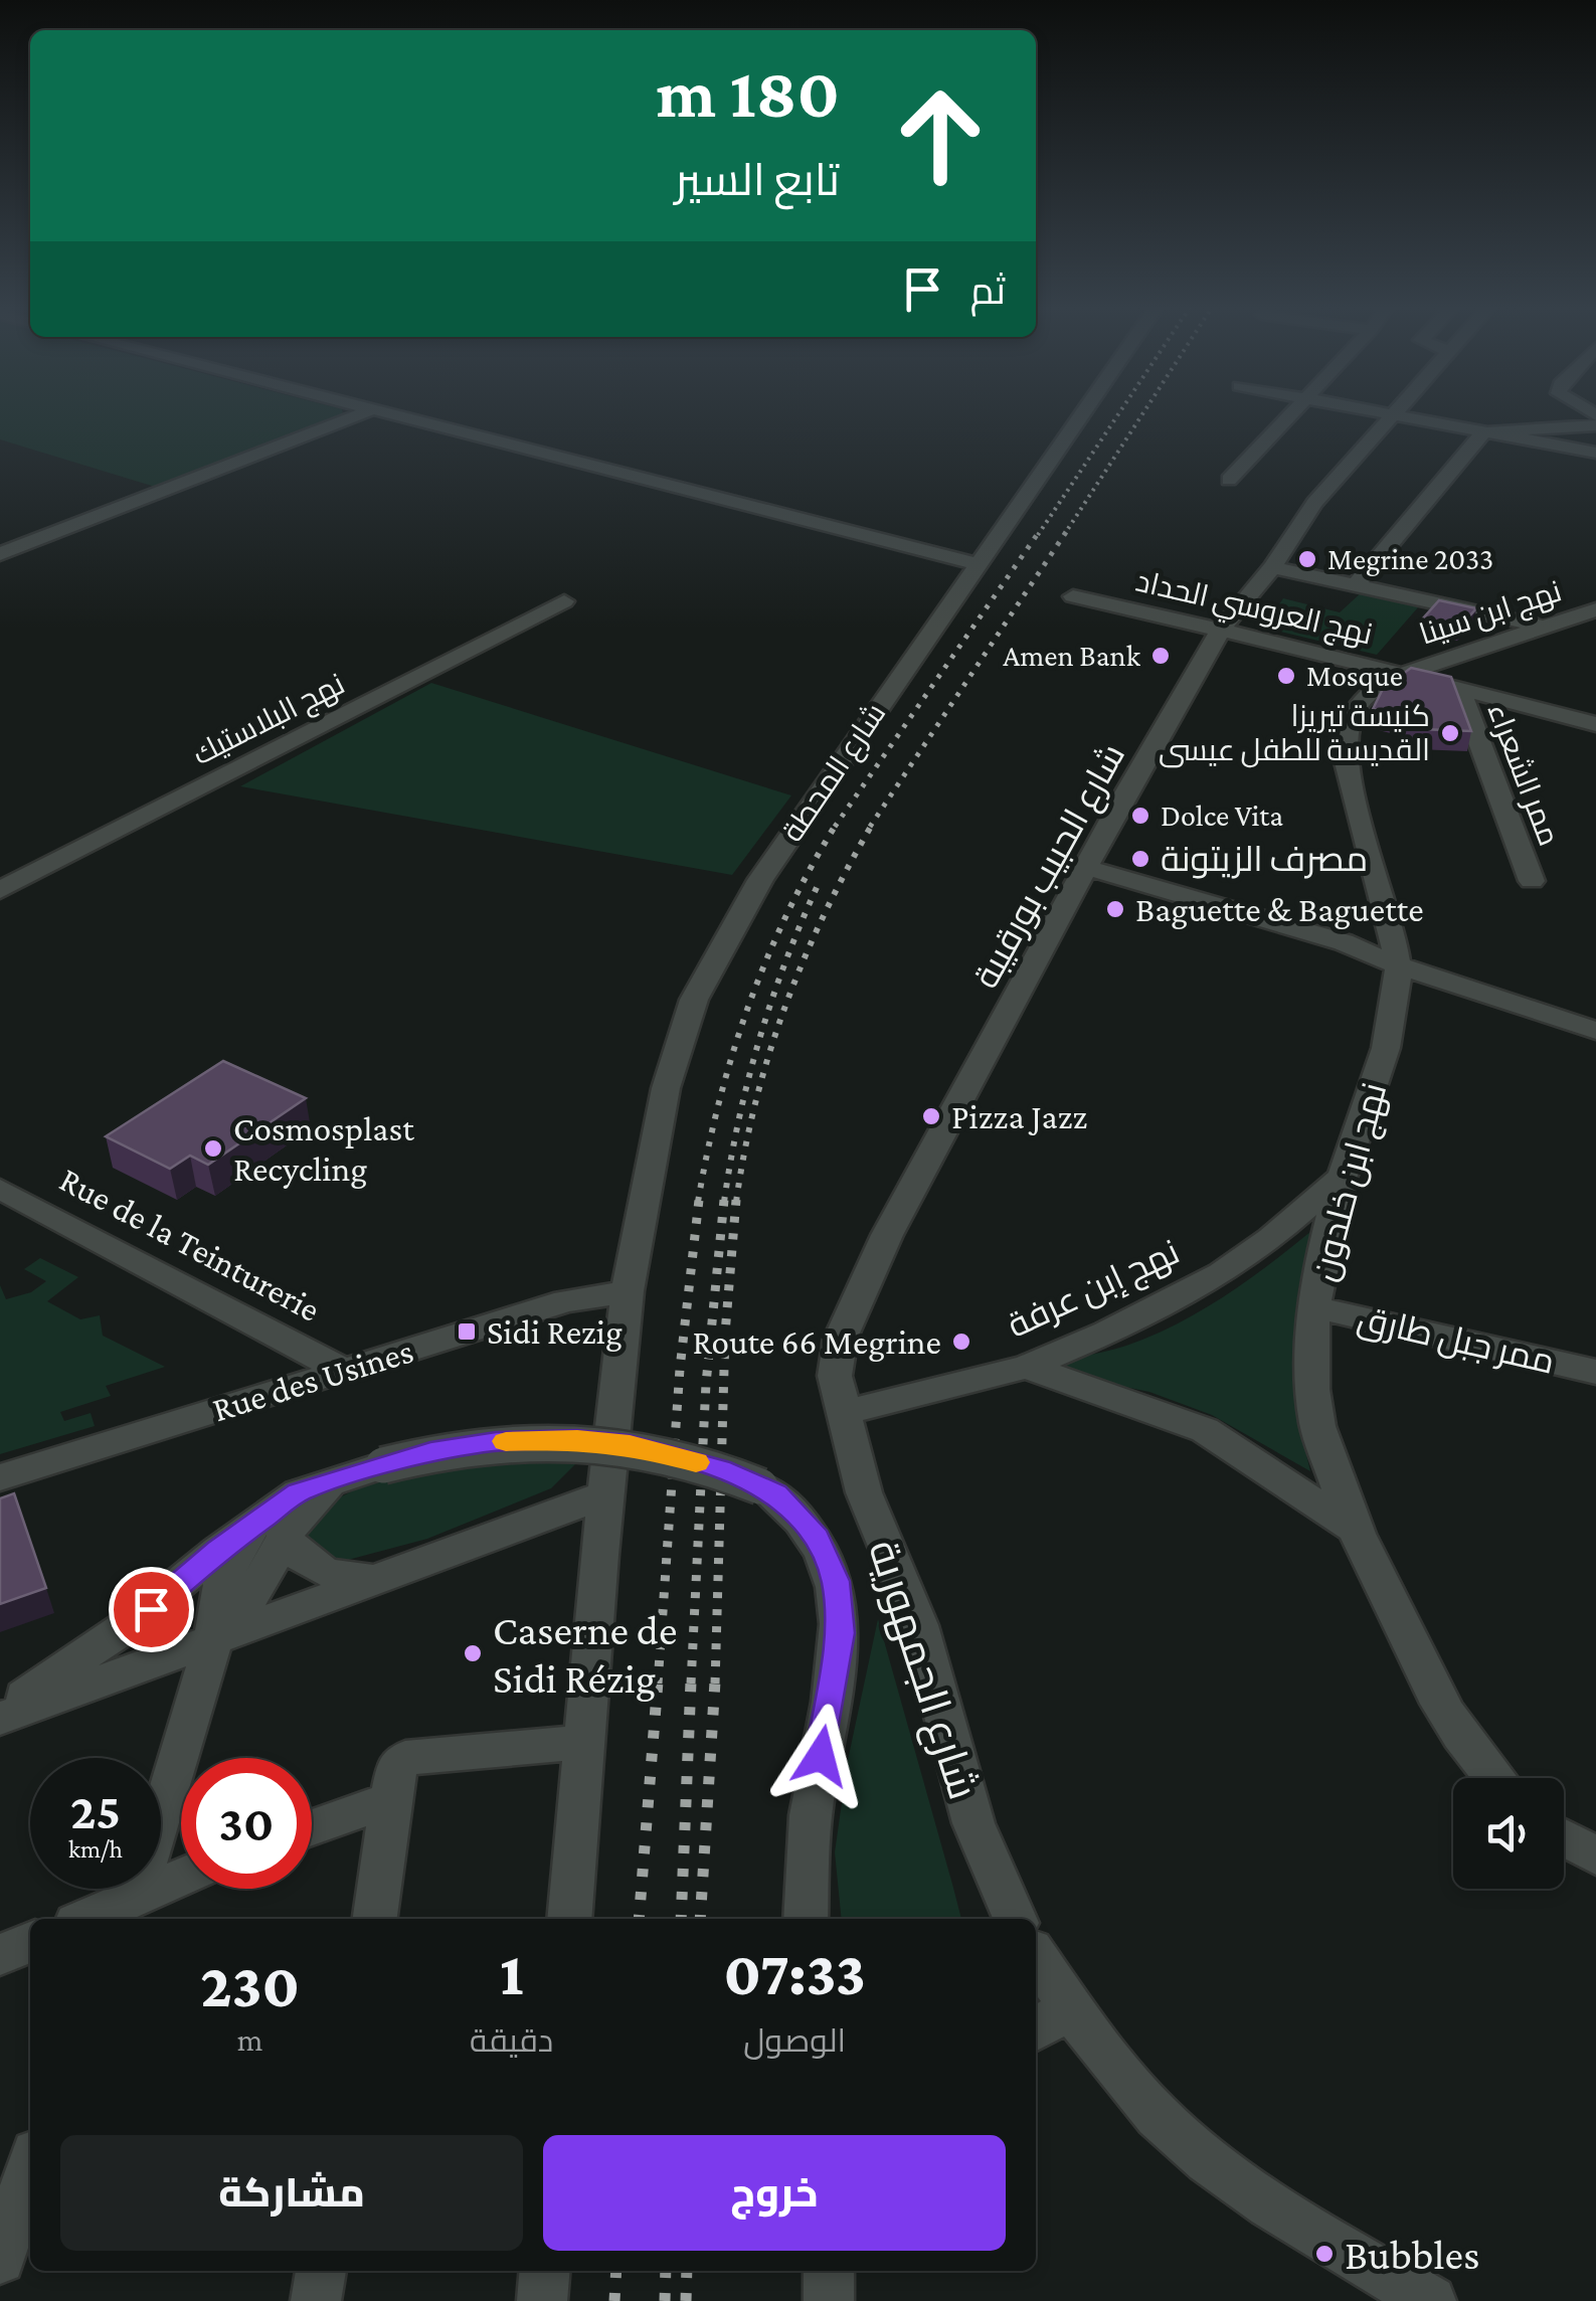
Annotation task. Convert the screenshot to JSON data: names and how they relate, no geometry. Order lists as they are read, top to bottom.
{
  "streets": {
    "street": [
      "نهج العروسي الحداد",
      "نهج ابن سينا",
      "نهج البلاستيك",
      "شارع المحطة",
      "ممر الشعراء",
      "شارع الحبيب بورقيبة",
      "نهج ابن خلدون",
      "Rue de la Teinturerie",
      "نهج إبن عرفة",
      "ممر جبل طارق",
      "Rue des Usines",
      "شارع الجمهورية"
    ]
  },
  "crossings": [
    ["نهج العروسي الحداد", "نهج ابن سينا"],
    ["نهج العروسي الحداد", "ممر الشعراء"],
    ["نهج العروسي الحداد", "شارع الحبيب بورقيبة"],
    ["نهج العروسي الحداد", "نهج ابن خلدون"],
    ["نهج ابن سينا", "نهج ابن خلدون"],
    ["شارع المحطة", "Rue des Usines"],
    ["شارع الحبيب بورقيبة", "نهج إبن عرفة"],
    ["شارع الحبيب بورقيبة", "شارع الجمهورية"],
    ["نهج ابن خلدون", "نهج إبن عرفة"],
    ["نهج ابن خلدون", "ممر جبل طارق"],
    ["Rue de la Teinturerie", "Rue des Usines"],
    ["نهج إبن عرفة", "شارع الجمهورية"]
  ],
  "places": {
    "other": [
      "Megrine 2033",
      "Amen Bank",
      "Mosque",
      "كنيسة تيريزا القديسة للطفل عيسى",
      "Dolce Vita",
      "مصرف الزيتونة",
      "Baguette & Baguette",
      "Pizza Jazz",
      "Cosmosplast Recycling",
      "Route 66 Megrine",
      "Caserne de Sidi Rézig",
      "Bubbles"
    ],
    "transit": ["Sidi Rezig"]
  },
  "page": {
    "turn": ["180 m", "تابع السير"],
    "then": "ثم",
    "speed": "25 km/h",
    "limit": "30",
    "eta": [
      "07:33",
      "الوصول",
      "1",
      "دقيقة",
      "230",
      "m"
    ],
    "buttons": ["خروج", "مشاركة"]
  }
}
